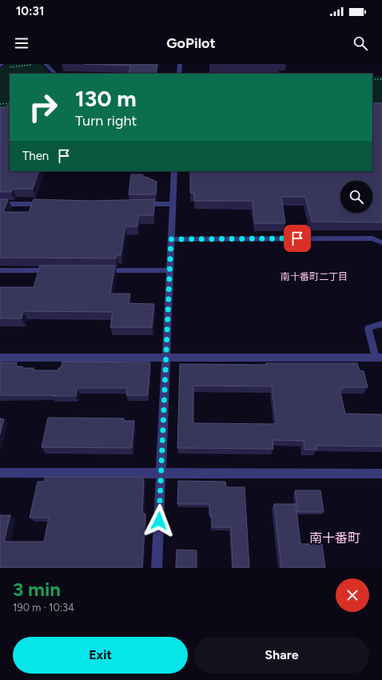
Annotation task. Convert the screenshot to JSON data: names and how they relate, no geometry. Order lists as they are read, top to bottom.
{
  "districts": ["南十番町二丁目", "南十番町"],
  "page": {
    "status": "10:31",
    "header": "GoPilot",
    "turn": ["130 m", "Turn right"],
    "then": "Then",
    "heading": ["3 min", "190 m · 10:34"],
    "buttons": ["Exit", "Share"]
  }
}
